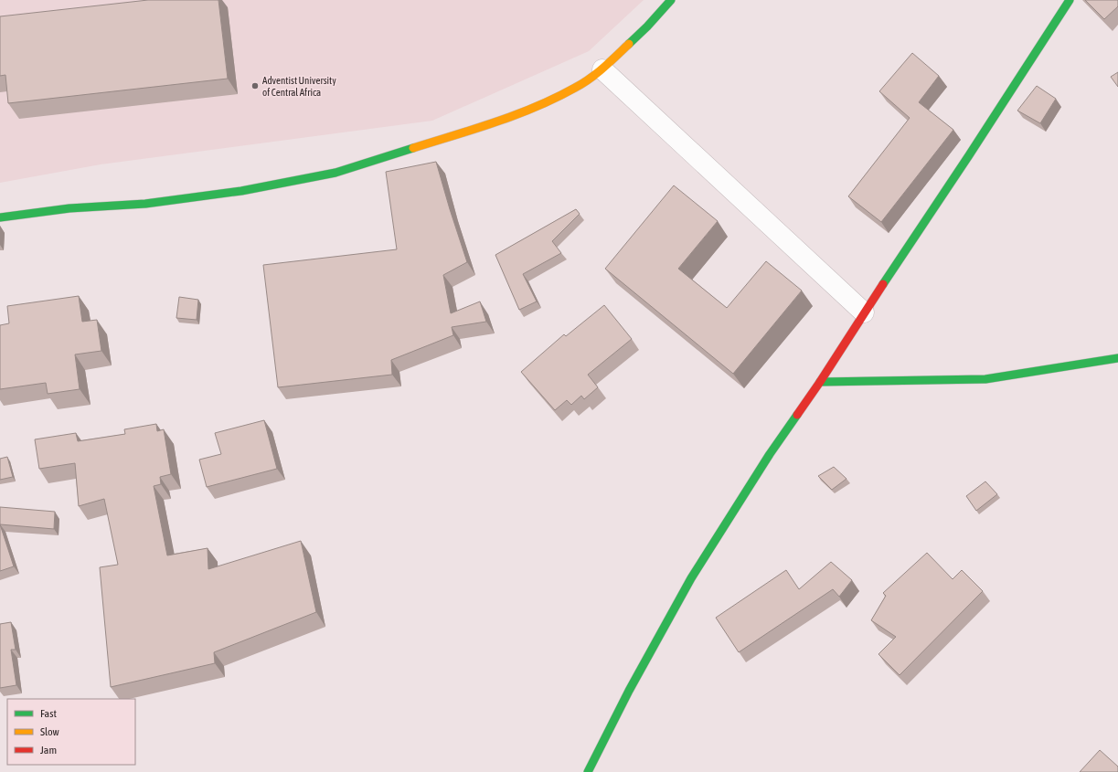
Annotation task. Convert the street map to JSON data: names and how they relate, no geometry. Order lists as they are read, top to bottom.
{
  "places": ["Adventist University of Central Africa"],
  "legend": ["Fast", "Slow", "Jam"]
}
